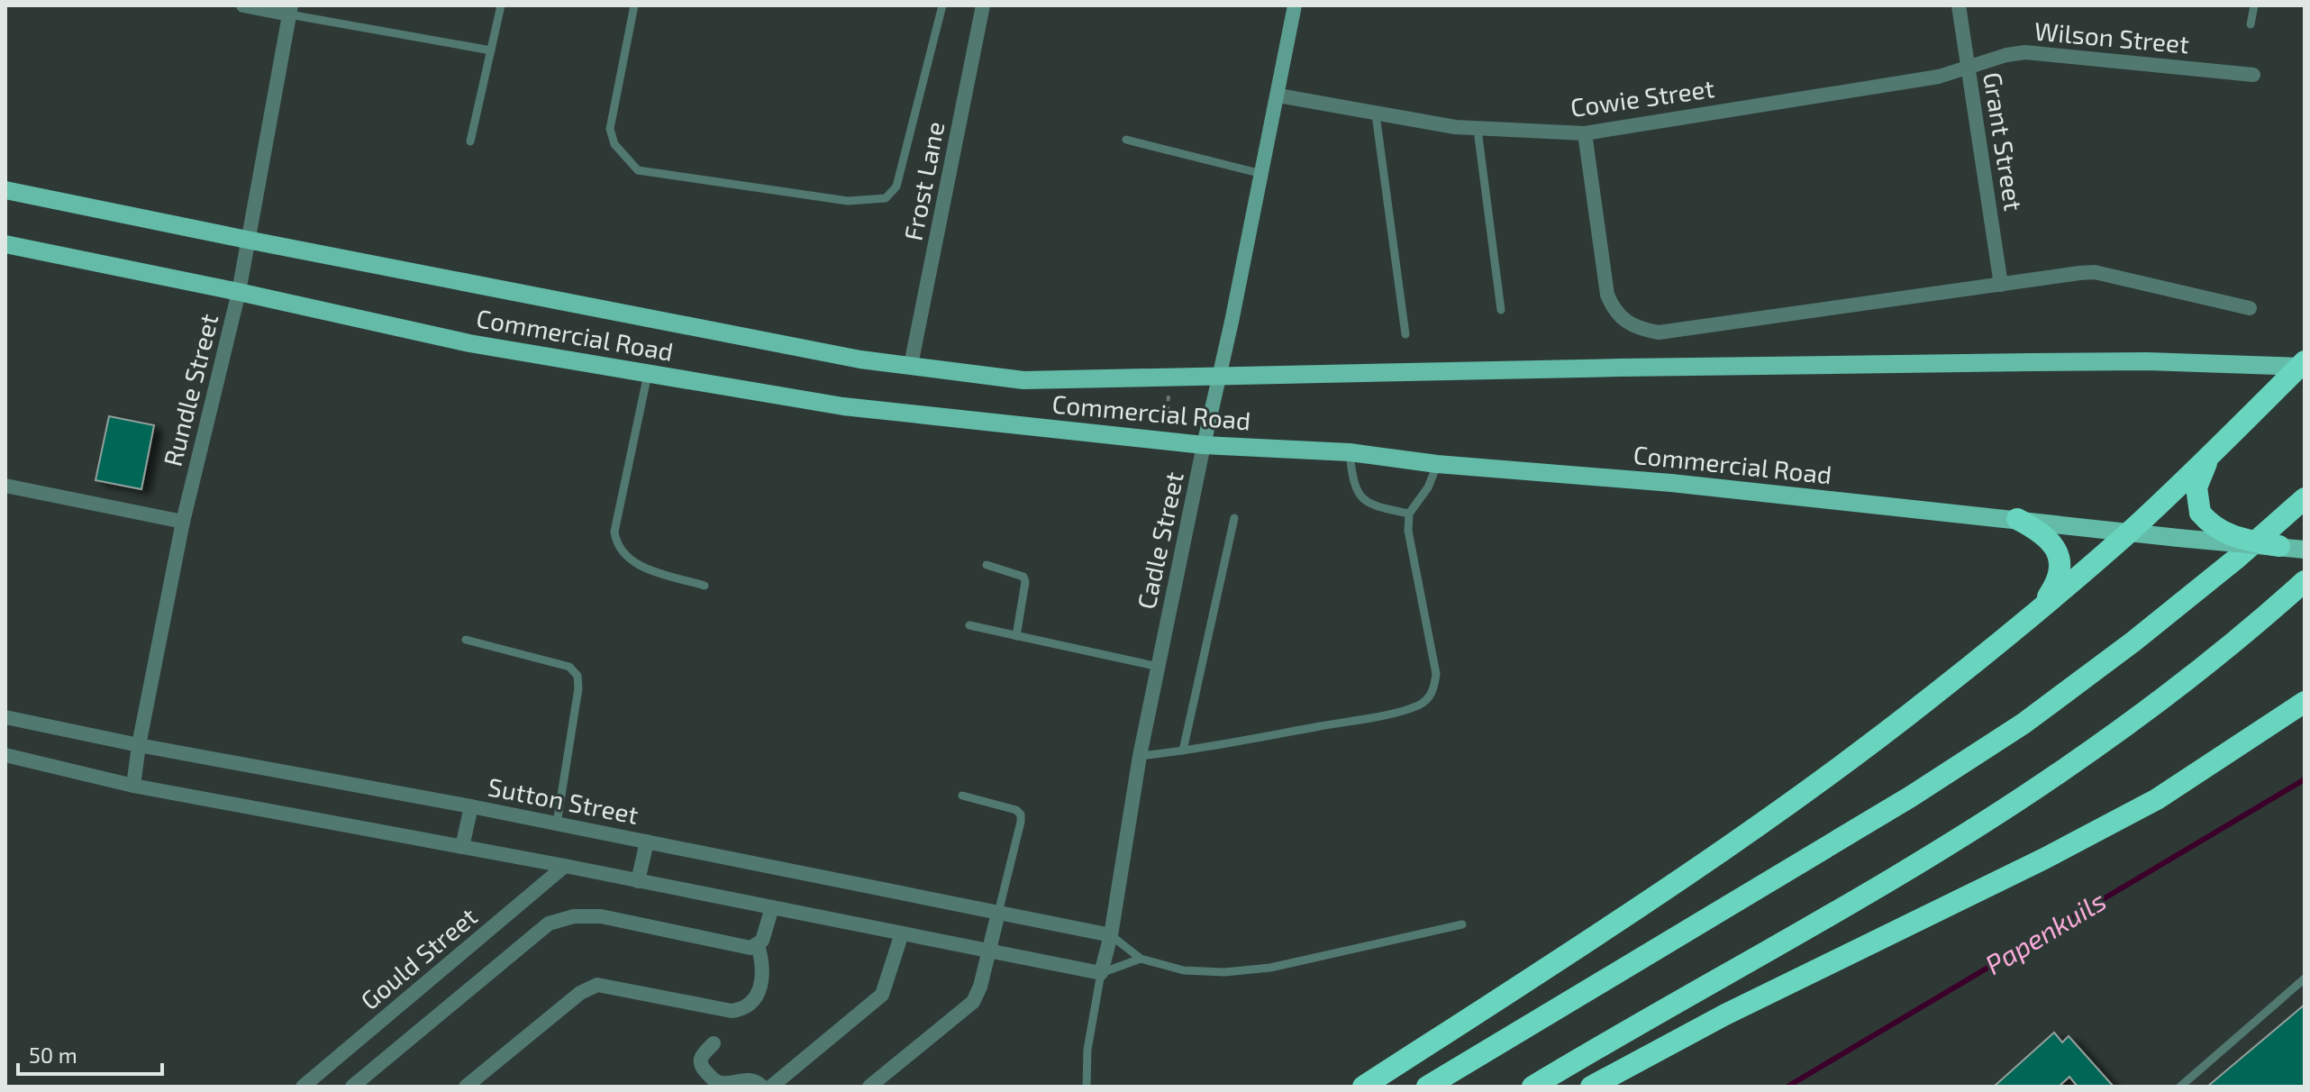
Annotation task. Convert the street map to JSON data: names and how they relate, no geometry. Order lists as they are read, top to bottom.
{
  "streets": {
    "main road": ["Commercial Road"],
    "street": [
      "Wilson Street",
      "Cowie Street",
      "Grant Street",
      "Frost Lane",
      "Rundle Street",
      "Cadle Street",
      "Sutton Street",
      "Gould Street"
    ]
  },
  "crossings": [
    ["Wilson Street", "Cowie Street"],
    ["Wilson Street", "Grant Street"],
    ["Cowie Street", "Grant Street"],
    ["Cowie Street", "Cadle Street"],
    ["Frost Lane", "Commercial Road"],
    ["Commercial Road", "Rundle Street"],
    ["Commercial Road", "Cadle Street"],
    ["Rundle Street", "Sutton Street"],
    ["Cadle Street", "Sutton Street"]
  ],
  "water": ["Papenkuils"],
  "scale_bar": "50 m"
}
